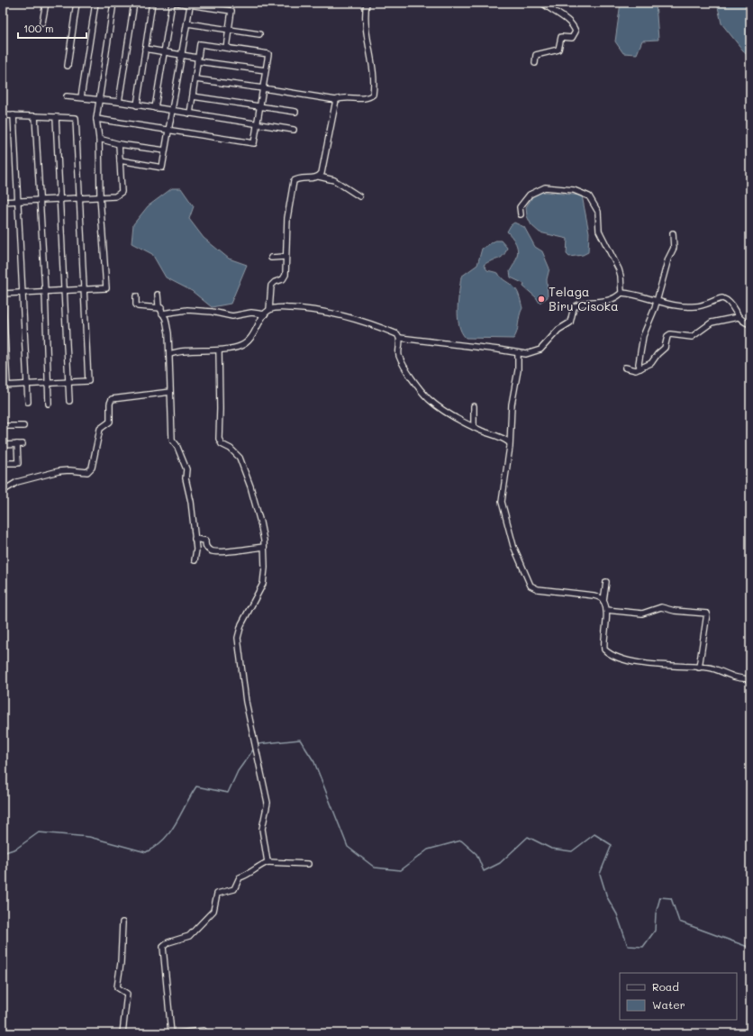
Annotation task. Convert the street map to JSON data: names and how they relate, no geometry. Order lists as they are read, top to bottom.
{
  "places": ["Telaga Biru Cisoka"],
  "legend": ["Road", "Water"],
  "scale_bar": "100 m"
}
